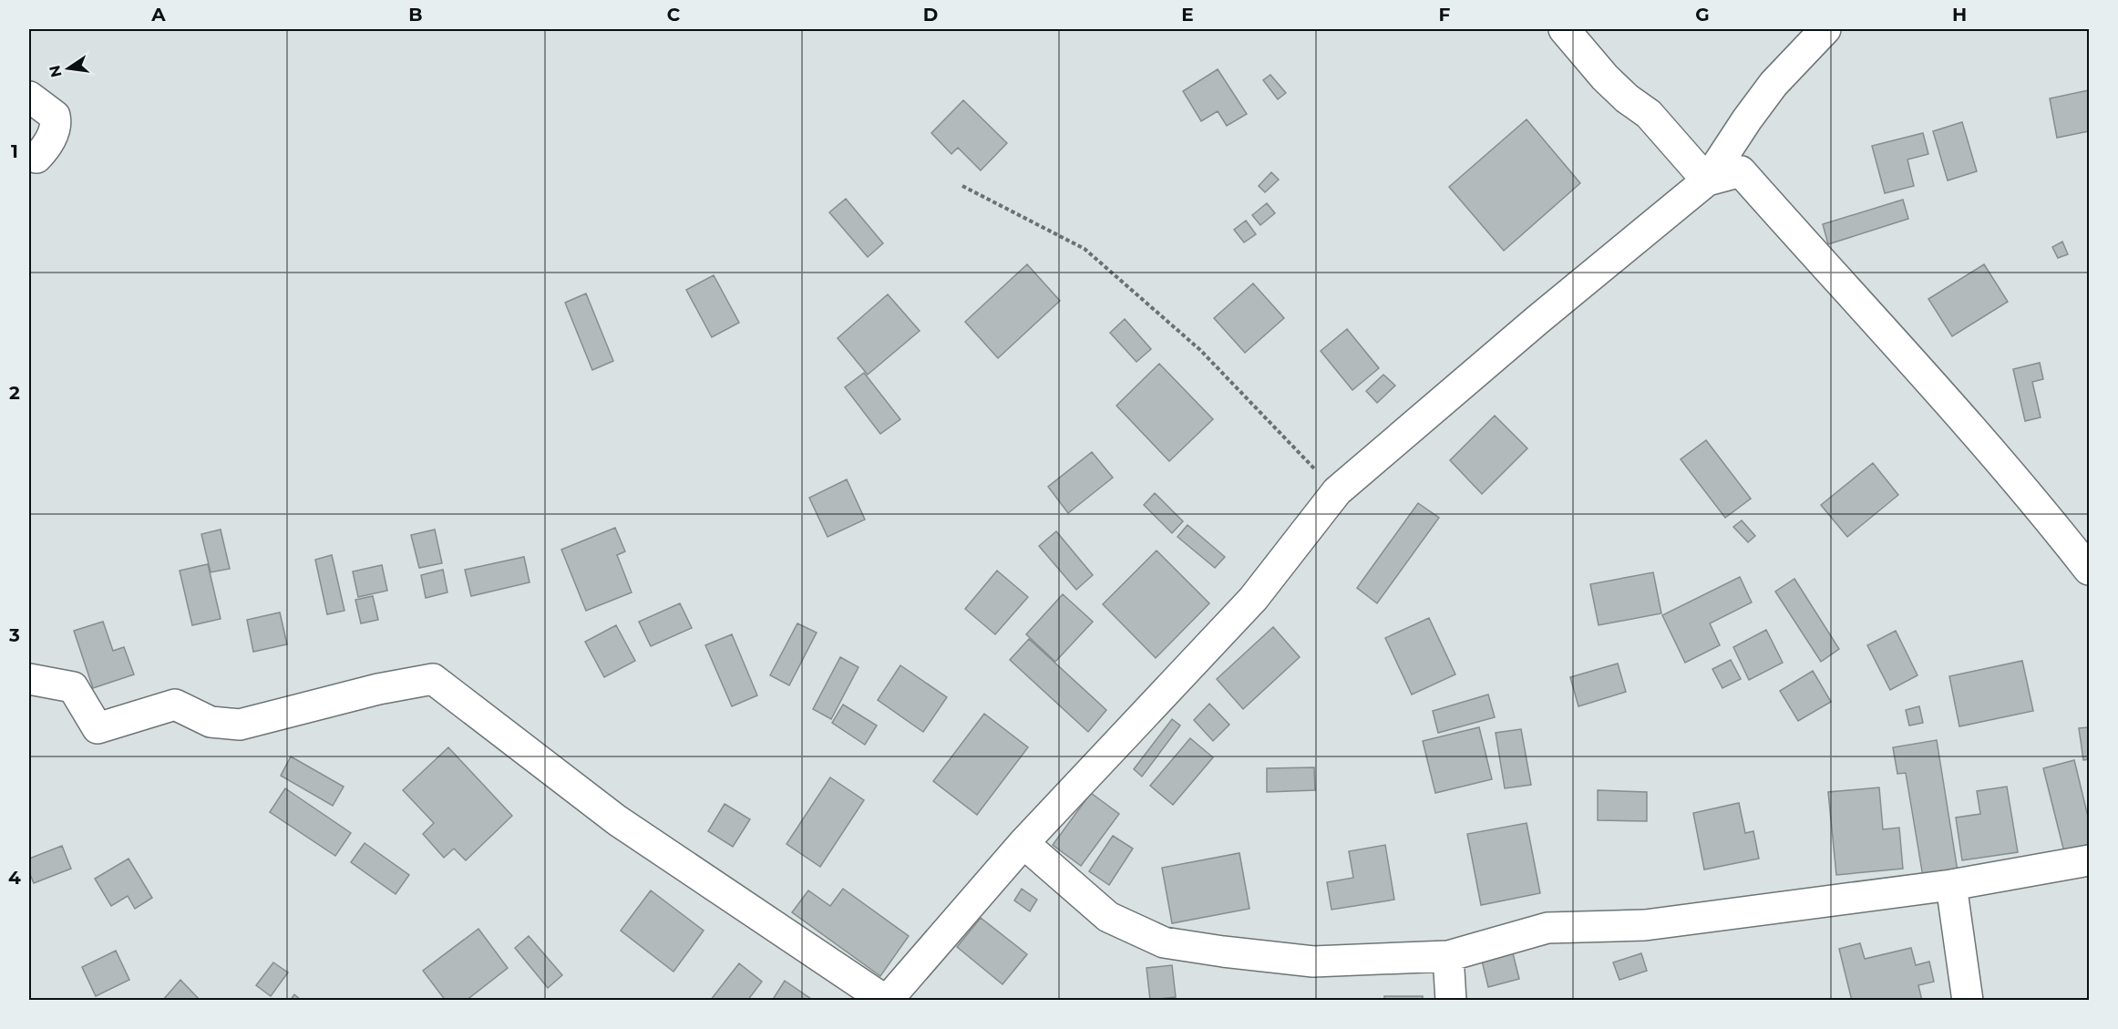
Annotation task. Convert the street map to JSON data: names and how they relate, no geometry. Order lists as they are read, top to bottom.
{
  "north": "left",
  "grid": {
    "columns": [
      "A",
      "B",
      "C",
      "D",
      "E",
      "F",
      "G",
      "H"
    ],
    "rows": [
      "1",
      "2",
      "3",
      "4"
    ]
  }
}
